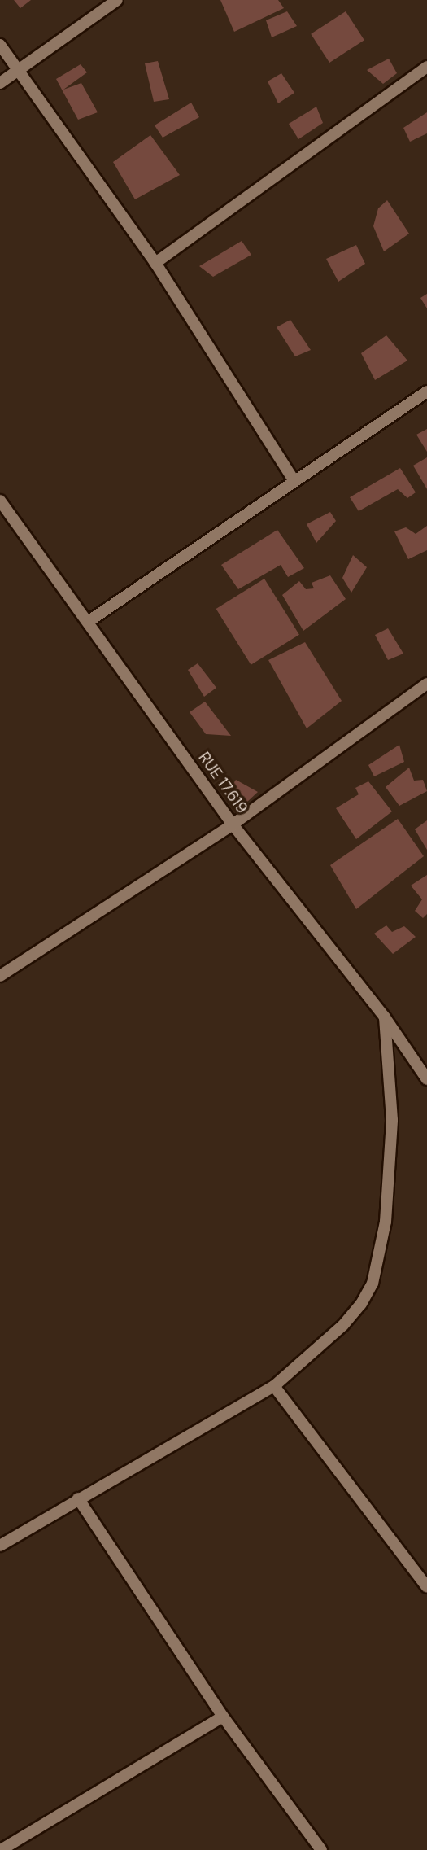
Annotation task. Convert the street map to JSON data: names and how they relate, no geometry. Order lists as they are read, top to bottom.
{
  "streets": {
    "street": ["RUE 17.619"]
  }
}
